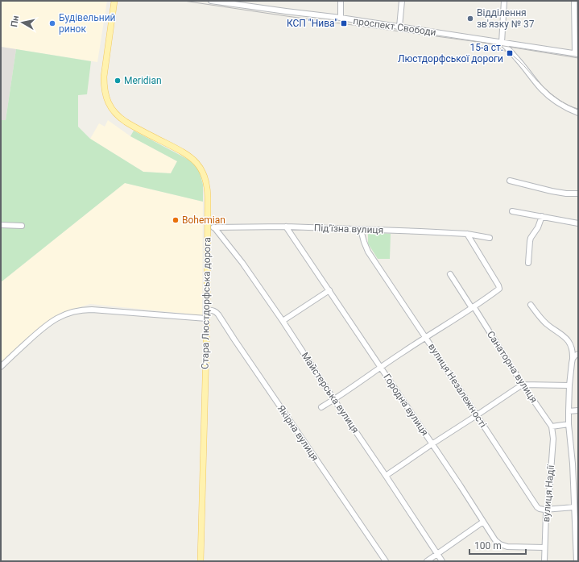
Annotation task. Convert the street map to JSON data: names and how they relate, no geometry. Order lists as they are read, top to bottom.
{
  "streets": {
    "main road": ["Стара Люстдорфська дорога"],
    "street": [
      "проспект Свободи",
      "Підʼїзна вулиця",
      "Санаторна вулиця",
      "вулиця Незалежності",
      "Майстерська вулиця",
      "Городна вулиця",
      "Якірна вулиця",
      "вулиця Надії"
    ]
  },
  "crossings": [
    ["Підʼїзна вулиця", "Стара Люстдорфська дорога"],
    ["Підʼїзна вулиця", "вулиця Незалежності"],
    ["Підʼїзна вулиця", "Майстерська вулиця"],
    ["Підʼїзна вулиця", "Городна вулиця"],
    ["Стара Люстдорфська дорога", "Якірна вулиця"],
    ["Санаторна вулиця", "вулиця Надії"],
    ["вулиця Незалежності", "вулиця Надії"],
    ["Городна вулиця", "вулиця Надії"]
  ],
  "places": {
    "other": [
      "Відділення зв'язку № 37",
      "Будівельний ринок",
      "Meridian",
      "Bohemian"
    ],
    "transit": ["КСП \"Нива\"", "15-а ст. Люстдорфської дороги"]
  },
  "scale_bar": "100 m",
  "north": "left"
}
